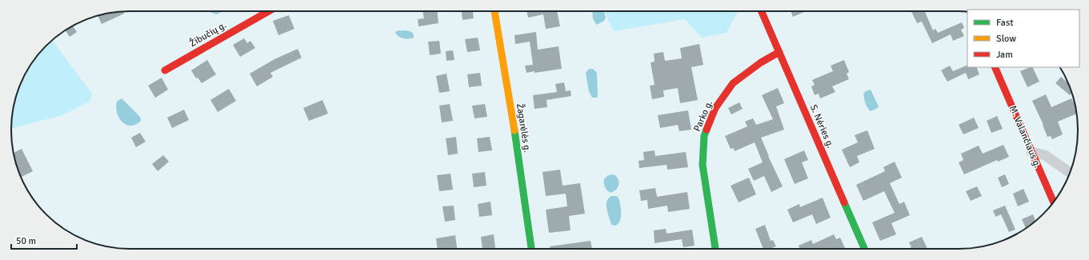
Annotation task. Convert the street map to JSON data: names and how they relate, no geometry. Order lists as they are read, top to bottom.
{
  "streets": {
    "street": [
      "Žibučių g.",
      "Parko g.",
      "S. Nėries g.",
      "Žagarėlės g.",
      "M. Valančiaus g."
    ]
  },
  "crossings": [
    ["Parko g.", "S. Nėries g."]
  ],
  "legend": ["Fast", "Slow", "Jam"],
  "scale_bar": "50 m"
}
